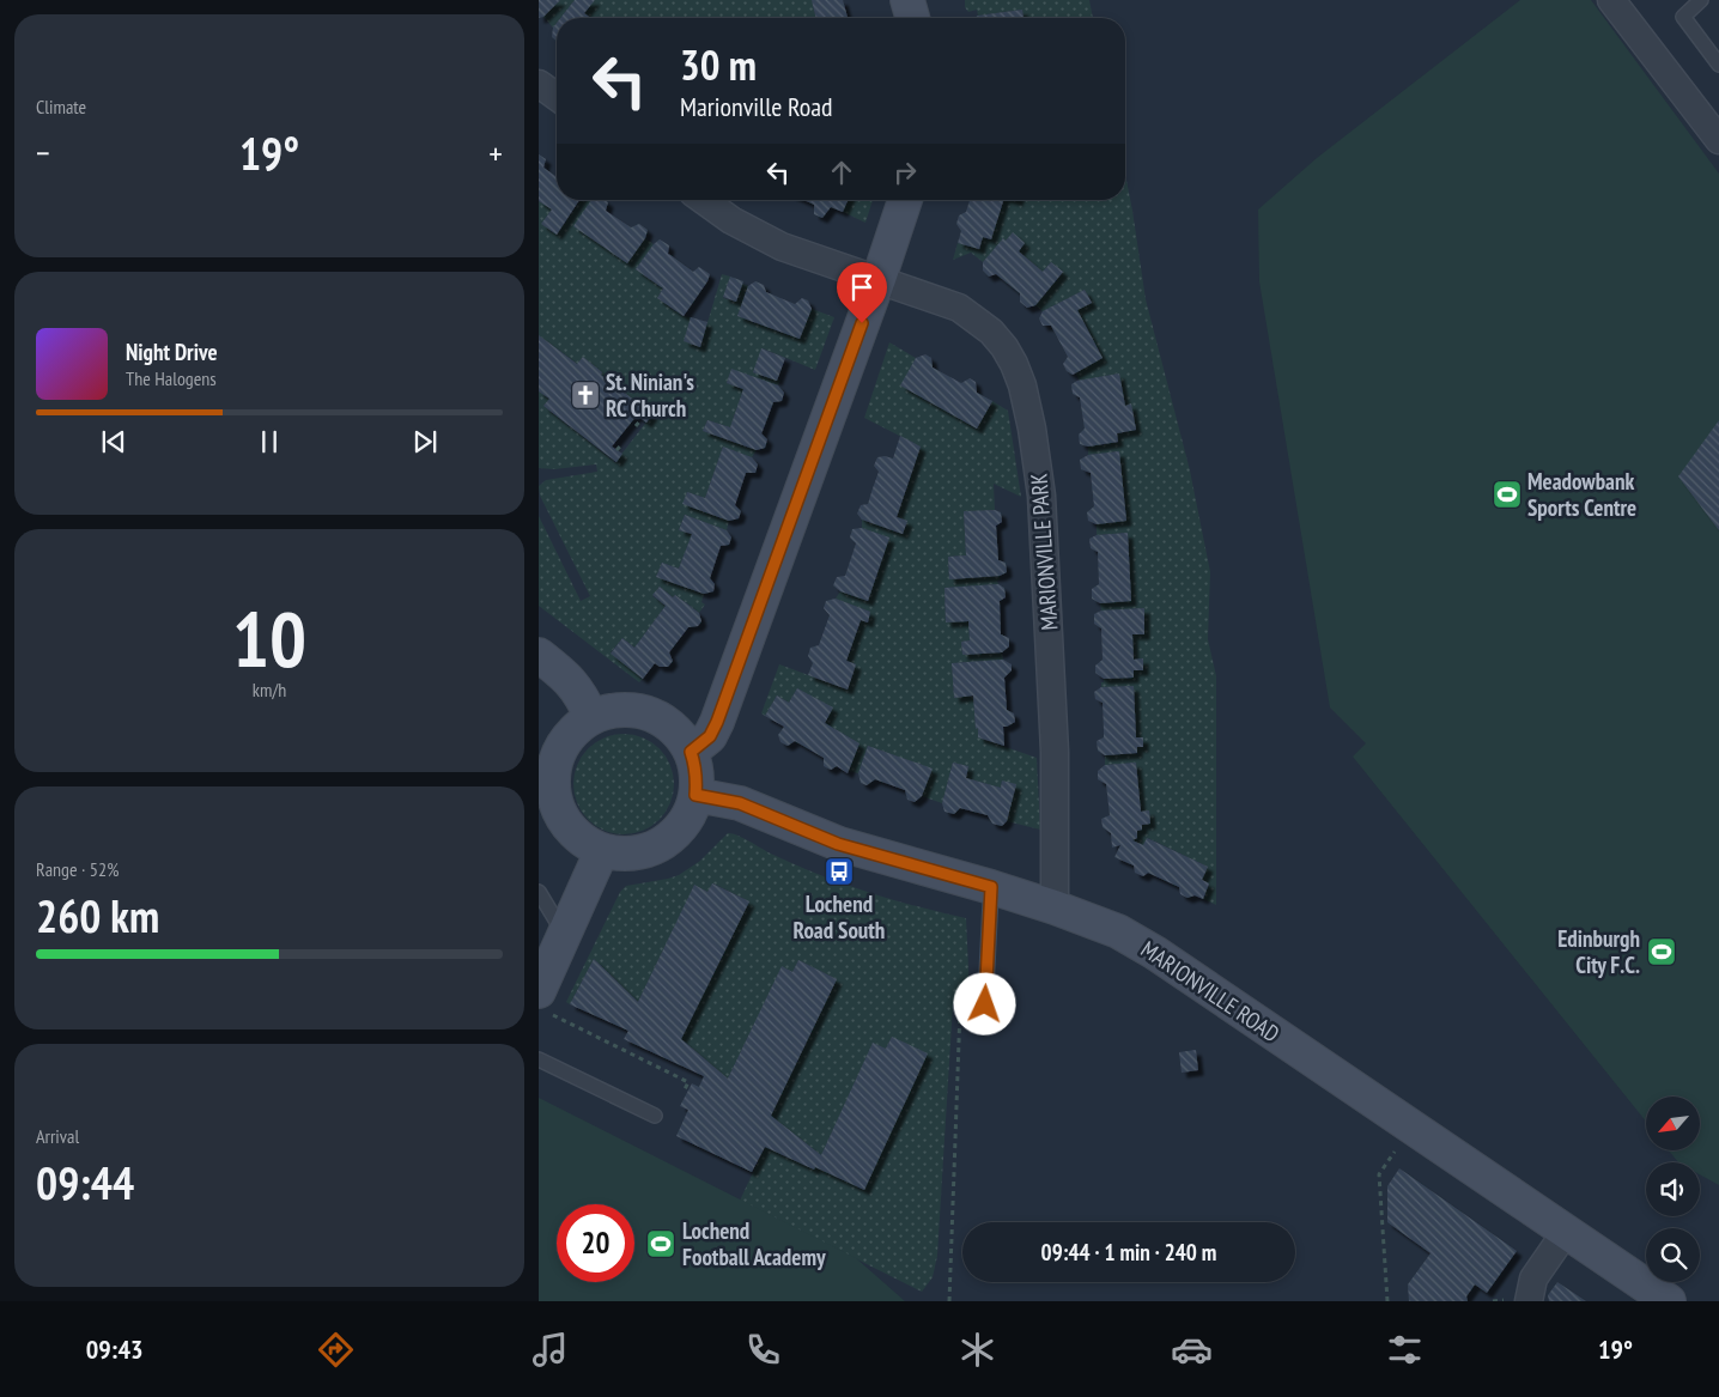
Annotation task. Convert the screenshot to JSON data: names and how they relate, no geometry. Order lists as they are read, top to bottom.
{
  "streets": {
    "street": ["MARIONVILLE PARK", "MARIONVILLE ROAD"]
  },
  "crossings": [
    ["MARIONVILLE PARK", "MARIONVILLE ROAD"]
  ],
  "places": {
    "church": ["St. Ninian's RC Church"],
    "sports": ["Meadowbank Sports Centre", "Edinburgh City F.C.", "Lochend Football Academy"],
    "bus stop": ["Lochend Road South"]
  },
  "north": "bottom left",
  "page": {
    "tile": [
      "Climate",
      ["10", "km/h"],
      ["Range · 52%", "260 km"],
      ["Arrival", "09:44"]
    ],
    "turn": ["30 m", "Marionville Road"],
    "heat": ["−", "19°", "+"],
    "song": ["Night Drive", "The Halogens"],
    "limit": "20",
    "trip": "09:44 · 1 min · 240 m",
    "tabs": ["09:43", "19°"]
  }
}
